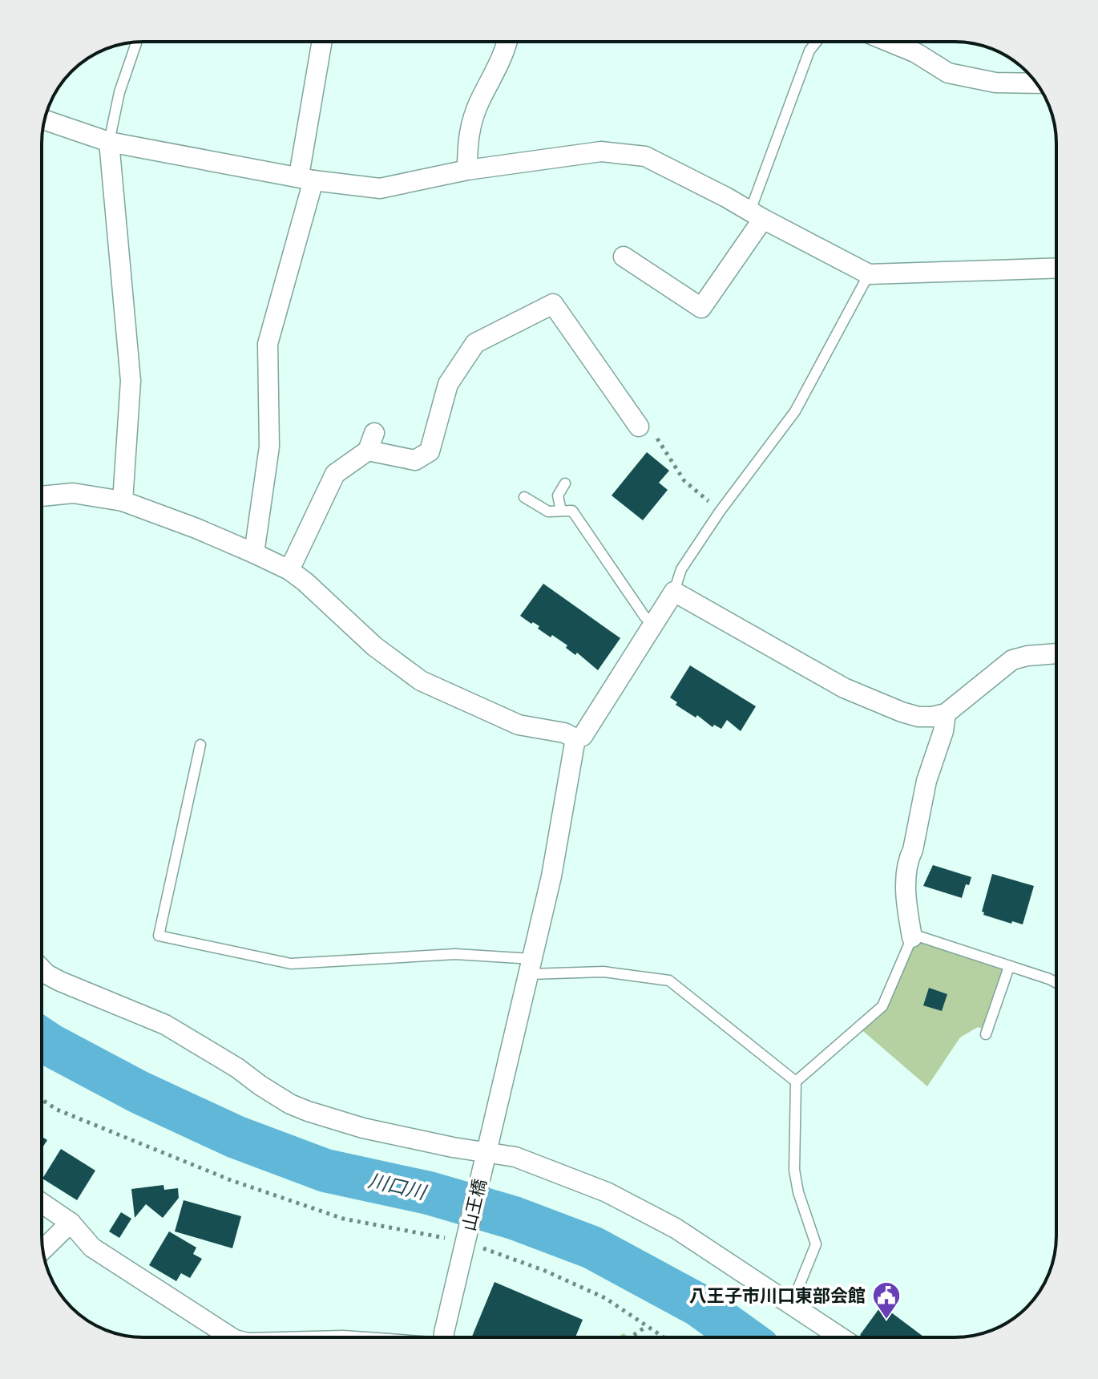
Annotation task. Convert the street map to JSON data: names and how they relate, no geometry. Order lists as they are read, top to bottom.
{
  "streets": {
    "street": ["山王橋"]
  },
  "water": ["川口川"],
  "places": {
    "public building": ["八王子市川口東部会館"]
  }
}
